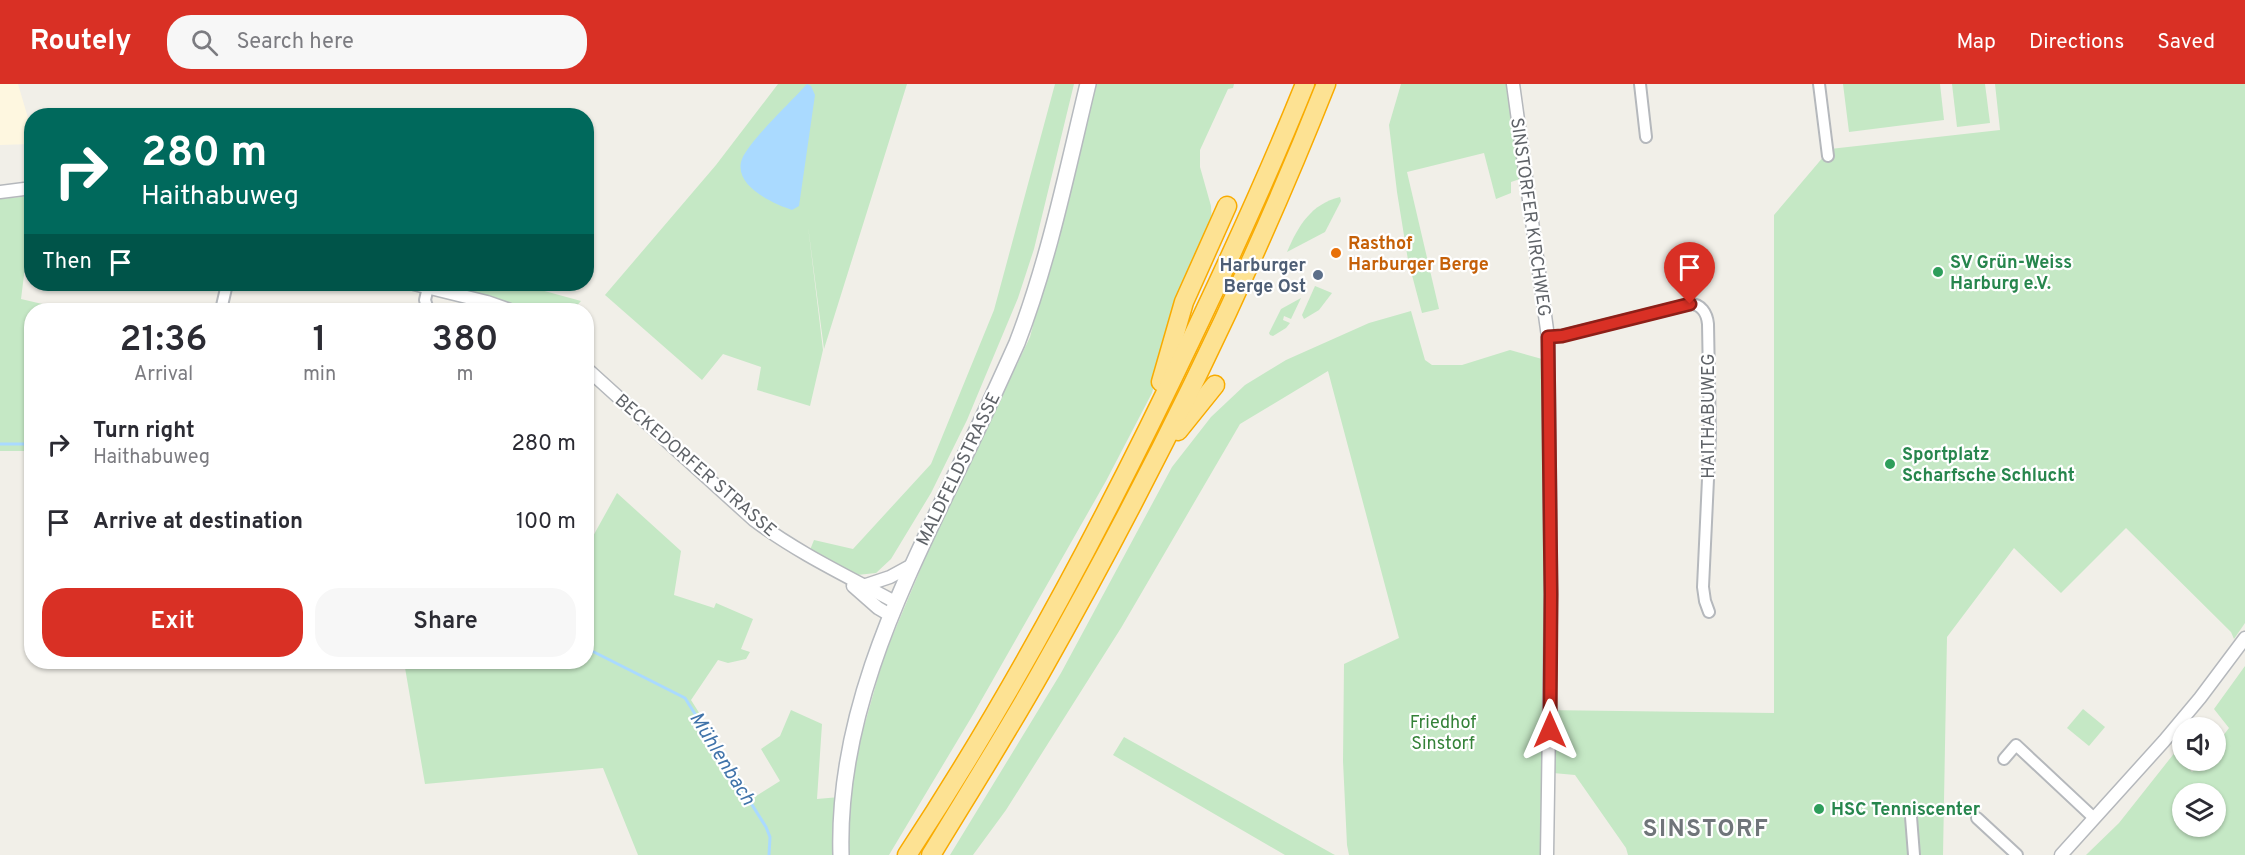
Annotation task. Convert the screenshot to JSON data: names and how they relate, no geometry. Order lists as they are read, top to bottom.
{
  "streets": {
    "main road": ["MALDFELDSTRASSE"],
    "street": ["SINSTORFER KIRCHWEG", "HAITHABUWEG", "BECKEDORFER STRASSE"]
  },
  "crossings": [
    ["SINSTORFER KIRCHWEG", "HAITHABUWEG"],
    ["BECKEDORFER STRASSE", "MALDFELDSTRASSE"]
  ],
  "districts": ["SINSTORF"],
  "water": ["Mühlenbach"],
  "parks": ["Friedhof Sinstorf"],
  "places": [
    "Rasthof Harburger Berge",
    "SV Grün-Weiss Harburg e.V.",
    "Harburger Berge Ost",
    "Sportplatz Scharfsche Schlucht",
    "HSC Tenniscenter"
  ],
  "page": {
    "header": "Routely",
    "search": "Search here",
    "nav": ["Map", "Directions", "Saved"],
    "turn": ["280 m", "Haithabuweg"],
    "then": "Then",
    "eta": [
      "21:36",
      "Arrival",
      "1",
      "min",
      "380",
      "m"
    ],
    "list": [
      {
        "name": "Turn right",
        "note": "Haithabuweg",
        "value": "280 m"
      },
      {
        "name": "Arrive at destination",
        "value": "100 m"
      }
    ],
    "buttons": ["Exit", "Share"]
  }
}
